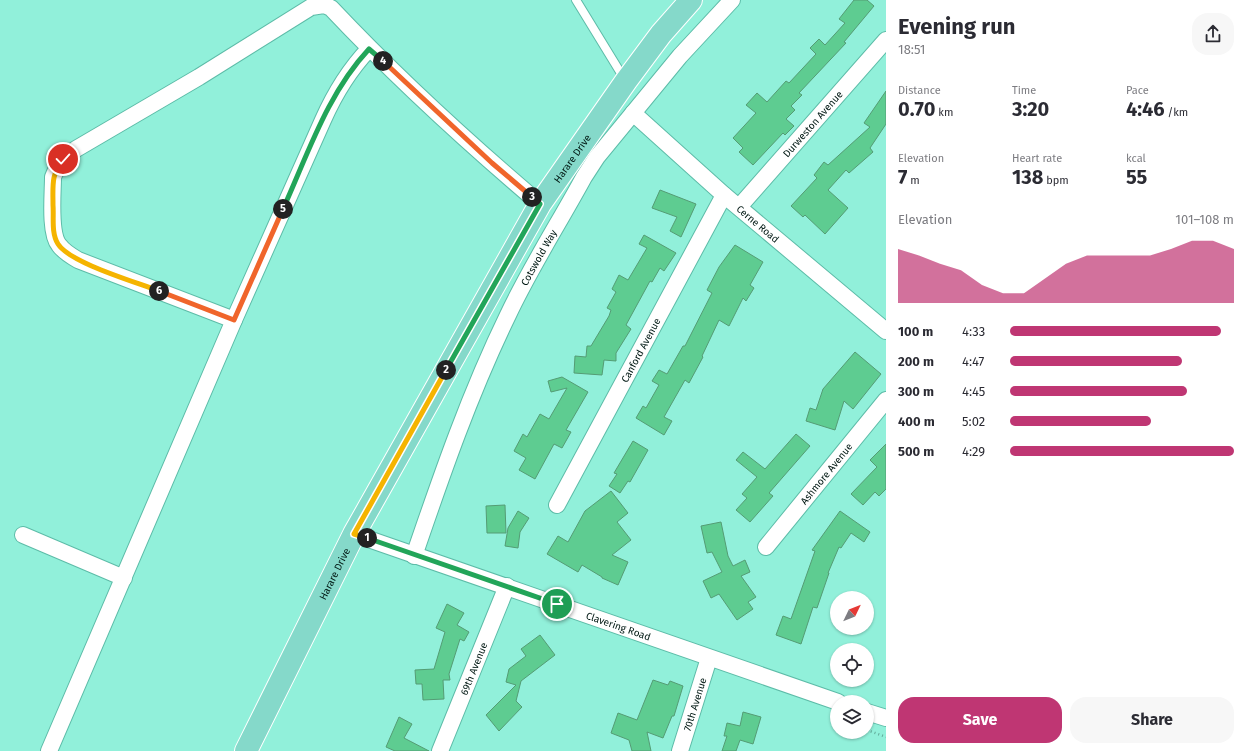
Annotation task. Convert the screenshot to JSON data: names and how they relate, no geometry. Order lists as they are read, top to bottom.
{
  "streets": {
    "main road": ["Harare Drive"],
    "street": [
      "Durweston Avenue",
      "Cerne Road",
      "Cotswold Way",
      "Canford Avenue",
      "Ashmore Avenue",
      "Clavering Road",
      "69th Avenue",
      "70th Avenue"
    ]
  },
  "crossings": [
    ["Durweston Avenue", "Cerne Road"],
    ["Harare Drive", "Clavering Road"],
    ["Cerne Road", "Cotswold Way"],
    ["Cerne Road", "Canford Avenue"],
    ["Cotswold Way", "Clavering Road"],
    ["Clavering Road", "69th Avenue"],
    ["Clavering Road", "70th Avenue"]
  ],
  "north": "top right",
  "page": {
    "heading": ["Evening run", "18:51"],
    "pins": [
      "4",
      "3",
      "5",
      "6",
      "2",
      "1"
    ],
    "stats": [
      ["Distance", "0.70 km"],
      ["Time", "3:20"],
      ["Pace", "4:46 /km"],
      ["Elevation", "7 m"],
      ["Heart rate", "138 bpm"],
      ["kcal", "55"]
    ],
    "chart": ["Elevation", "101–108 m"],
    "list": [
      {
        "name": "100 m",
        "note": "4:33"
      },
      {
        "name": "200 m",
        "note": "4:47"
      },
      {
        "name": "300 m",
        "note": "4:45"
      },
      {
        "name": "400 m",
        "note": "5:02"
      },
      {
        "name": "500 m",
        "note": "4:29"
      }
    ],
    "buttons": ["Save", "Share"]
  }
}
